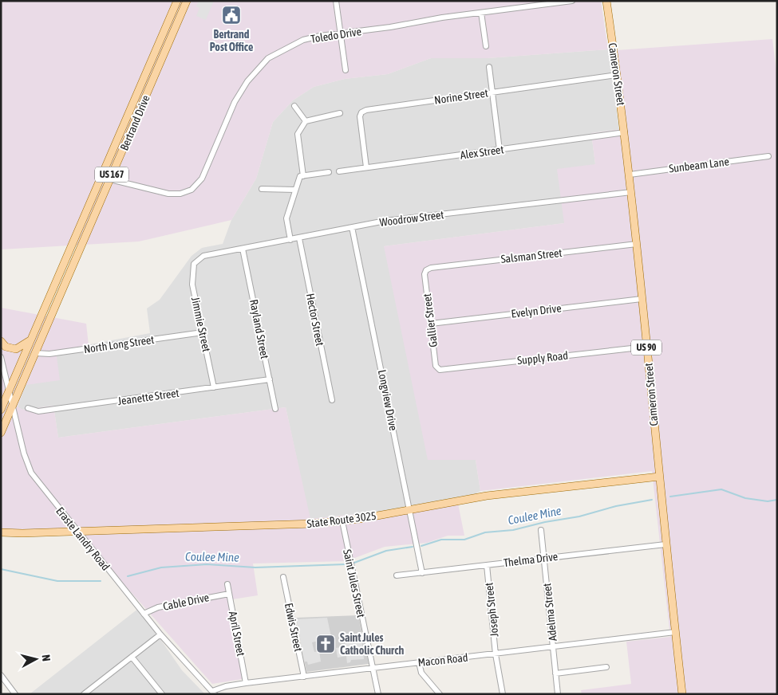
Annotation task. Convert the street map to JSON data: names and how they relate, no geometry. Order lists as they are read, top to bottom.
{
  "streets": {
    "main road": [
      "Cameron Street",
      "Bertrand Drive",
      "US 167",
      "US 90",
      "State Route 3025"
    ],
    "street": [
      "Toledo Drive",
      "Norine Street",
      "Alex Street",
      "Sunbeam Lane",
      "Woodrow Street",
      "Salsman Street",
      "Evelyn Drive",
      "Hector Street",
      "Gallier Street",
      "Jimmie Street",
      "Rayland Street",
      "North Long Street",
      "Supply Road",
      "Jeanette Street",
      "Longview Drive",
      "Eraste Landry Road",
      "Thelma Drive",
      "Saint Jules Street",
      "Cable Drive",
      "Joseph Street",
      "Adelma Street",
      "Edwis Street",
      "April Street",
      "Macon Road"
    ]
  },
  "crossings": [
    ["Toledo Drive", "Bertrand Drive"],
    ["Cameron Street", "Norine Street"],
    ["Cameron Street", "Alex Street"],
    ["Cameron Street", "Sunbeam Lane"],
    ["Cameron Street", "Woodrow Street"],
    ["Cameron Street", "Salsman Street"],
    ["Cameron Street", "Evelyn Drive"],
    ["Cameron Street", "Supply Road"],
    ["Cameron Street", "State Route 3025"],
    ["Cameron Street", "Thelma Drive"],
    ["Cameron Street", "Macon Road"],
    ["Norine Street", "Alex Street"],
    ["Bertrand Drive", "North Long Street"],
    ["Bertrand Drive", "Eraste Landry Road"],
    ["Woodrow Street", "Hector Street"],
    ["Woodrow Street", "Jimmie Street"],
    ["Woodrow Street", "Rayland Street"],
    ["Woodrow Street", "Longview Drive"],
    ["Salsman Street", "Gallier Street"],
    ["Evelyn Drive", "Gallier Street"],
    ["Gallier Street", "Supply Road"],
    ["Jimmie Street", "North Long Street"],
    ["Jimmie Street", "Jeanette Street"],
    ["Rayland Street", "Jeanette Street"],
    ["Longview Drive", "State Route 3025"],
    ["Longview Drive", "Thelma Drive"],
    ["State Route 3025", "Eraste Landry Road"],
    ["State Route 3025", "Saint Jules Street"],
    ["Eraste Landry Road", "Cable Drive"],
    ["Eraste Landry Road", "Macon Road"],
    ["Thelma Drive", "Joseph Street"],
    ["Thelma Drive", "Adelma Street"],
    ["Saint Jules Street", "Macon Road"],
    ["Cable Drive", "April Street"],
    ["Joseph Street", "Macon Road"],
    ["Adelma Street", "Macon Road"],
    ["Edwis Street", "Macon Road"],
    ["April Street", "Macon Road"]
  ],
  "water": ["Coulee Mine"],
  "places": {
    "public building": ["Bertrand Post Office"],
    "church": ["Saint Jules Catholic Church"]
  },
  "north": "right"
}
